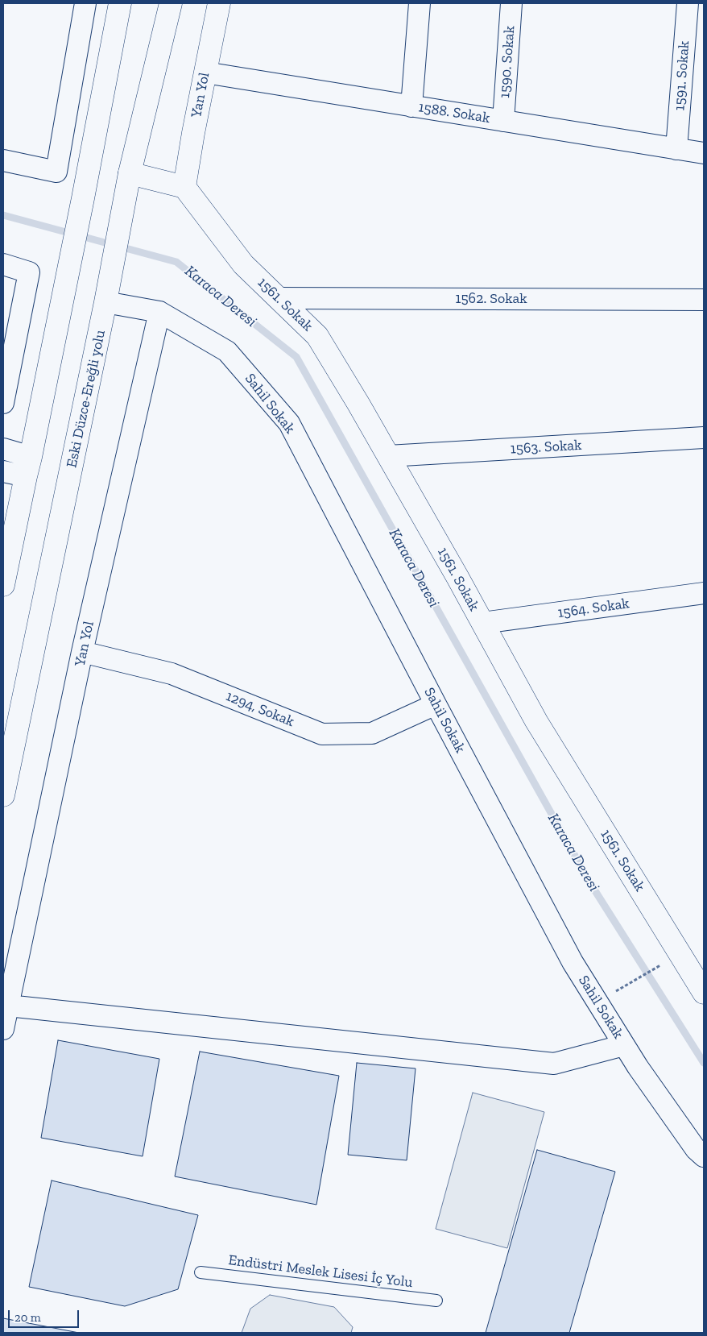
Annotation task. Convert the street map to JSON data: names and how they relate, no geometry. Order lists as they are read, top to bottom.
{
  "streets": {
    "main road": ["Yan Yol", "1561. Sokak", "Eski Düzce-Ereğli yolu"],
    "street": [
      "1590. Sokak",
      "1591. Sokak",
      "1588. Sokak",
      "1562. Sokak",
      "Sahil Sokak",
      "1563. Sokak",
      "1564. Sokak",
      "1294, Sokak"
    ],
    "lane": ["Endüstri Meslek Lisesi İç Yolu"]
  },
  "crossings": [
    ["1590. Sokak", "1588. Sokak"],
    ["1591. Sokak", "1588. Sokak"],
    ["Yan Yol", "1588. Sokak"],
    ["Yan Yol", "1561. Sokak"],
    ["Yan Yol", "Sahil Sokak"],
    ["Yan Yol", "1294, Sokak"],
    ["1562. Sokak", "1561. Sokak"],
    ["1561. Sokak", "1563. Sokak"],
    ["1561. Sokak", "1564. Sokak"],
    ["Sahil Sokak", "1294, Sokak"]
  ],
  "water": ["Karaca Deresi"],
  "scale_bar": "20 m"
}
